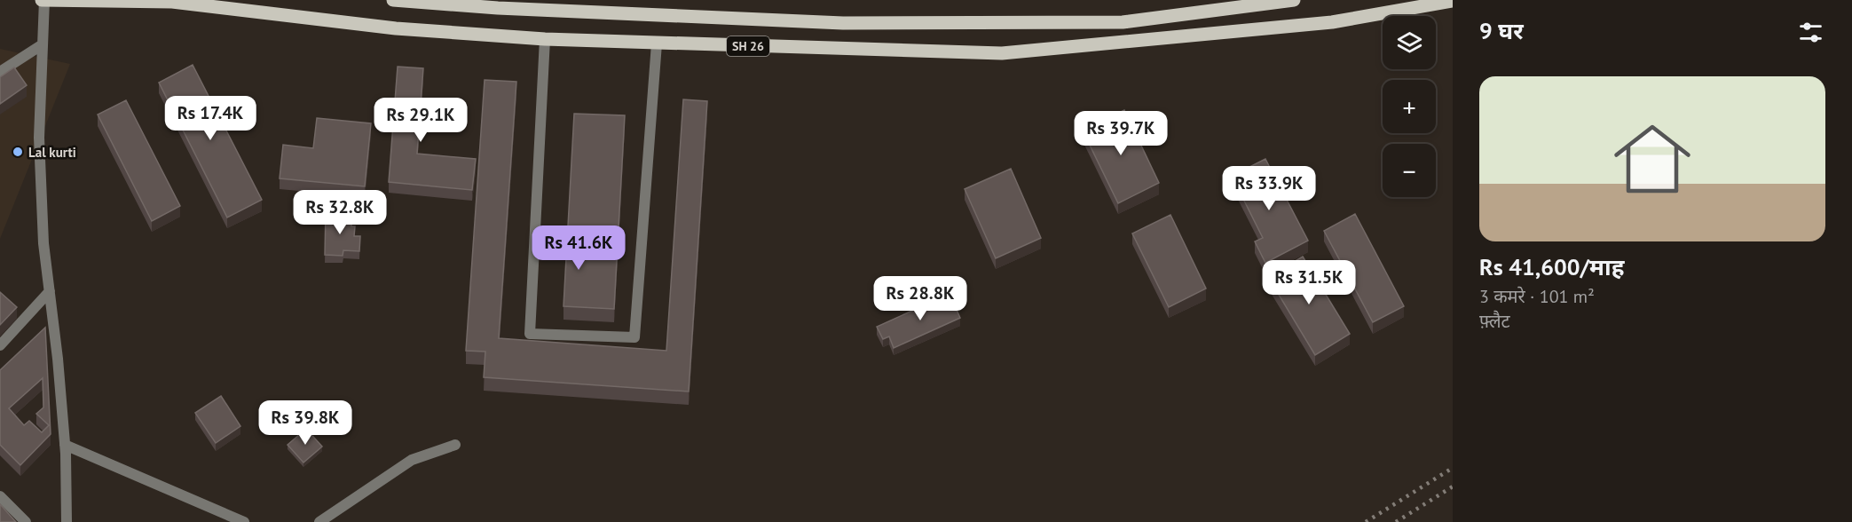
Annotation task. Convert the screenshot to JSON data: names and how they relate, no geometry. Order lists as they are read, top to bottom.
{
  "streets": {
    "main road": ["SH 26"]
  },
  "places": ["Lal kurti"],
  "page": {
    "heading": "9 घर",
    "map_buttons": ["+", "−"],
    "list": [
      {
        "name": "Rs 41,600/माह",
        "note": "3 कमरे · 101 m² · फ़्लैट"
      }
    ],
    "price": [
      "Rs 17.4K",
      "Rs 29.1K",
      "Rs 39.7K",
      "Rs 33.9K",
      "Rs 32.8K",
      "Rs 41.6K",
      "Rs 31.5K",
      "Rs 28.8K",
      "Rs 39.8K"
    ]
  }
}
